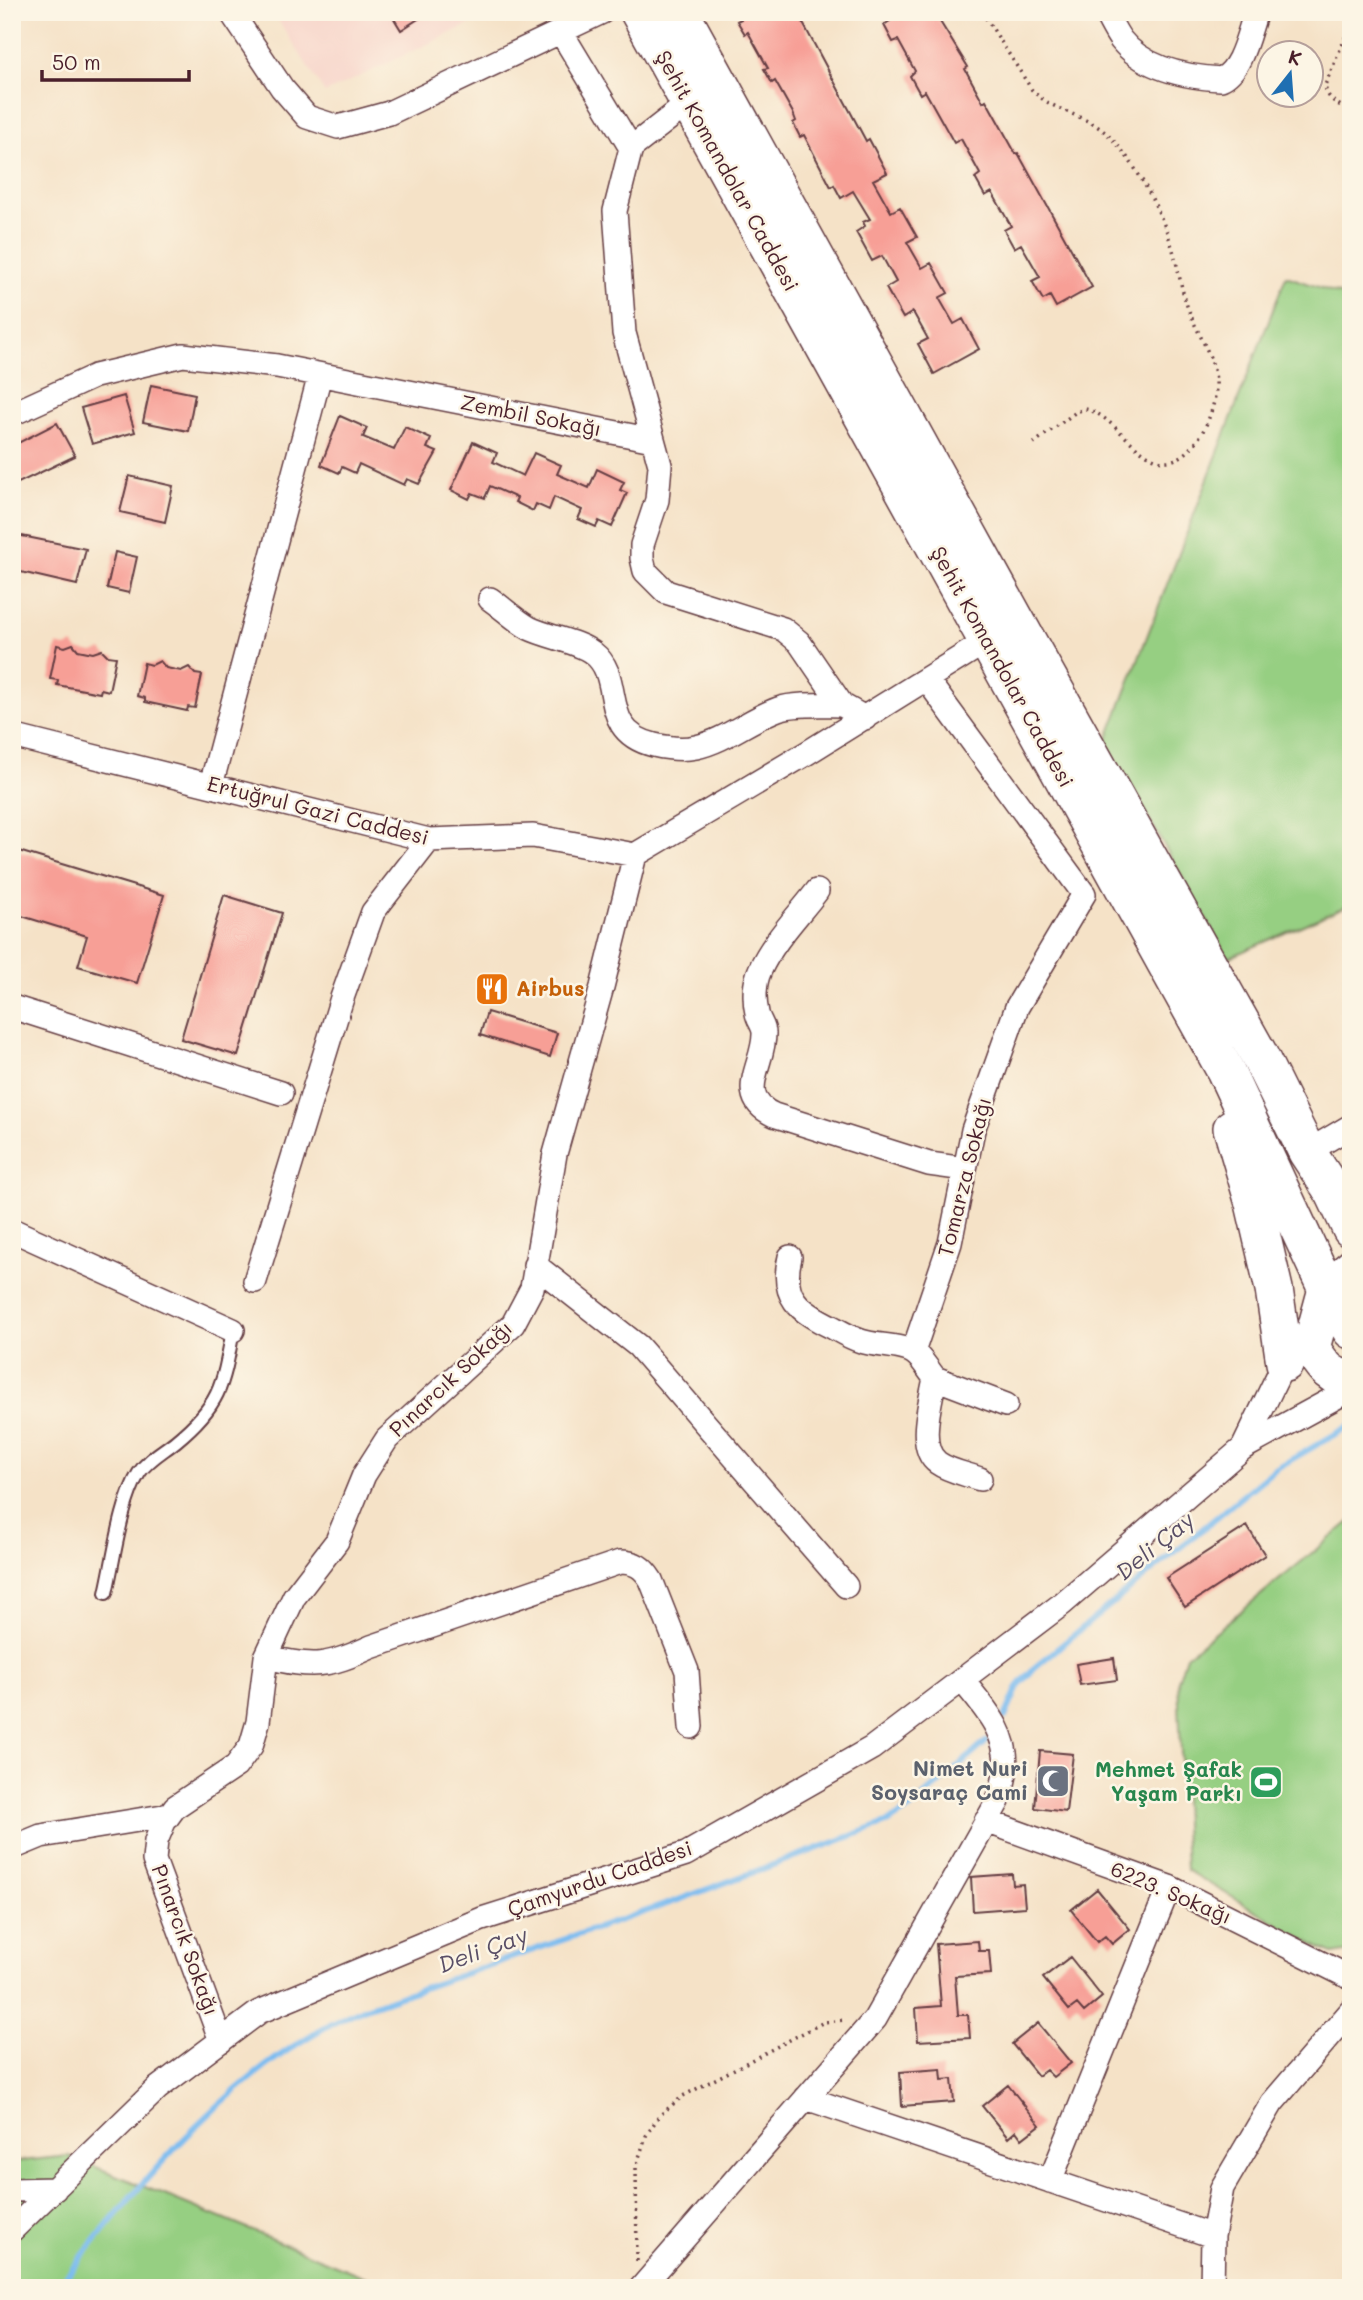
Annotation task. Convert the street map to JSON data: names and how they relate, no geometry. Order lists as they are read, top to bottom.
{
  "streets": {
    "main road": ["Şehit Komandolar Caddesi"],
    "street": [
      "Zembil Sokağı",
      "Ertuğrul Gazi Caddesi",
      "Tomarza Sokağı",
      "Pınarcık Sokağı",
      "Çamyurdu Caddesi",
      "6223. Sokağı"
    ]
  },
  "crossings": [
    ["Şehit Komandolar Caddesi", "Çamyurdu Caddesi"],
    ["Ertuğrul Gazi Caddesi", "Pınarcık Sokağı"],
    ["Pınarcık Sokağı", "Çamyurdu Caddesi"]
  ],
  "water": ["Deli Çay"],
  "places": {
    "restaurant": ["Airbus"],
    "mosque": ["Nimet Nuri Soysaraç Cami"],
    "sports": ["Mehmet Şafak Yaşam Parkı"]
  },
  "scale_bar": "50 m",
  "north": "top"
}
